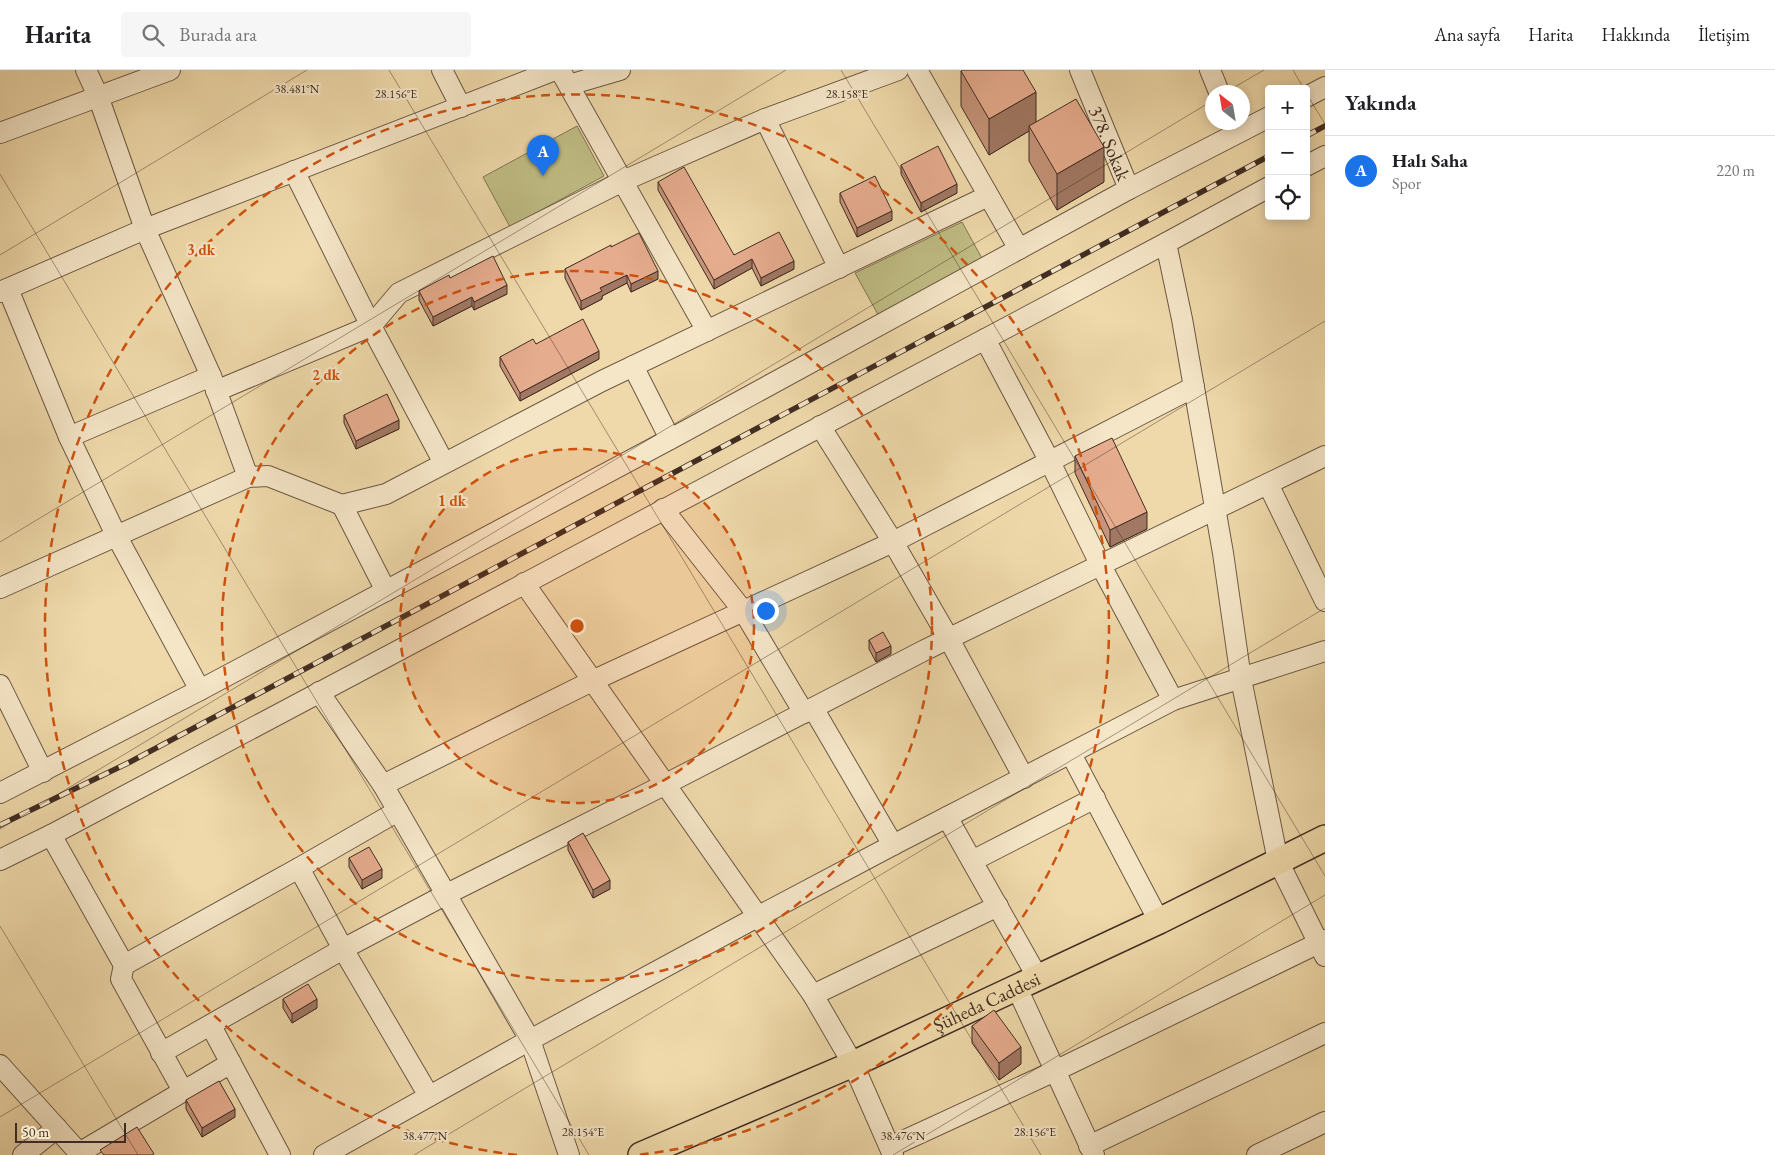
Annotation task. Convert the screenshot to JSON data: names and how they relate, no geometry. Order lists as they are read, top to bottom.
{
  "streets": {
    "main road": ["Şüheda Caddesi"],
    "street": ["378. Sokak"]
  },
  "scale_bar": "50 m",
  "north": "top left",
  "page": {
    "header": "Harita",
    "search": "Burada ara",
    "nav": [
      "Ana sayfa",
      "Harita",
      "Hakkında",
      "İletişim"
    ],
    "heading": "Yakında",
    "map_buttons": ["+", "−"],
    "pins": "A",
    "list": [
      {
        "mark": "A",
        "name": "Halı Saha",
        "note": "Spor",
        "value": "220 m"
      }
    ],
    "scale": "50 m"
  },
  "coordinates": [
    "38.481°N",
    "28.156°E",
    "28.158°E",
    "28.154°E",
    "38.477°N",
    "38.476°N"
  ],
  "rings": ["3 dk", "2 dk", "1 dk"]
}
